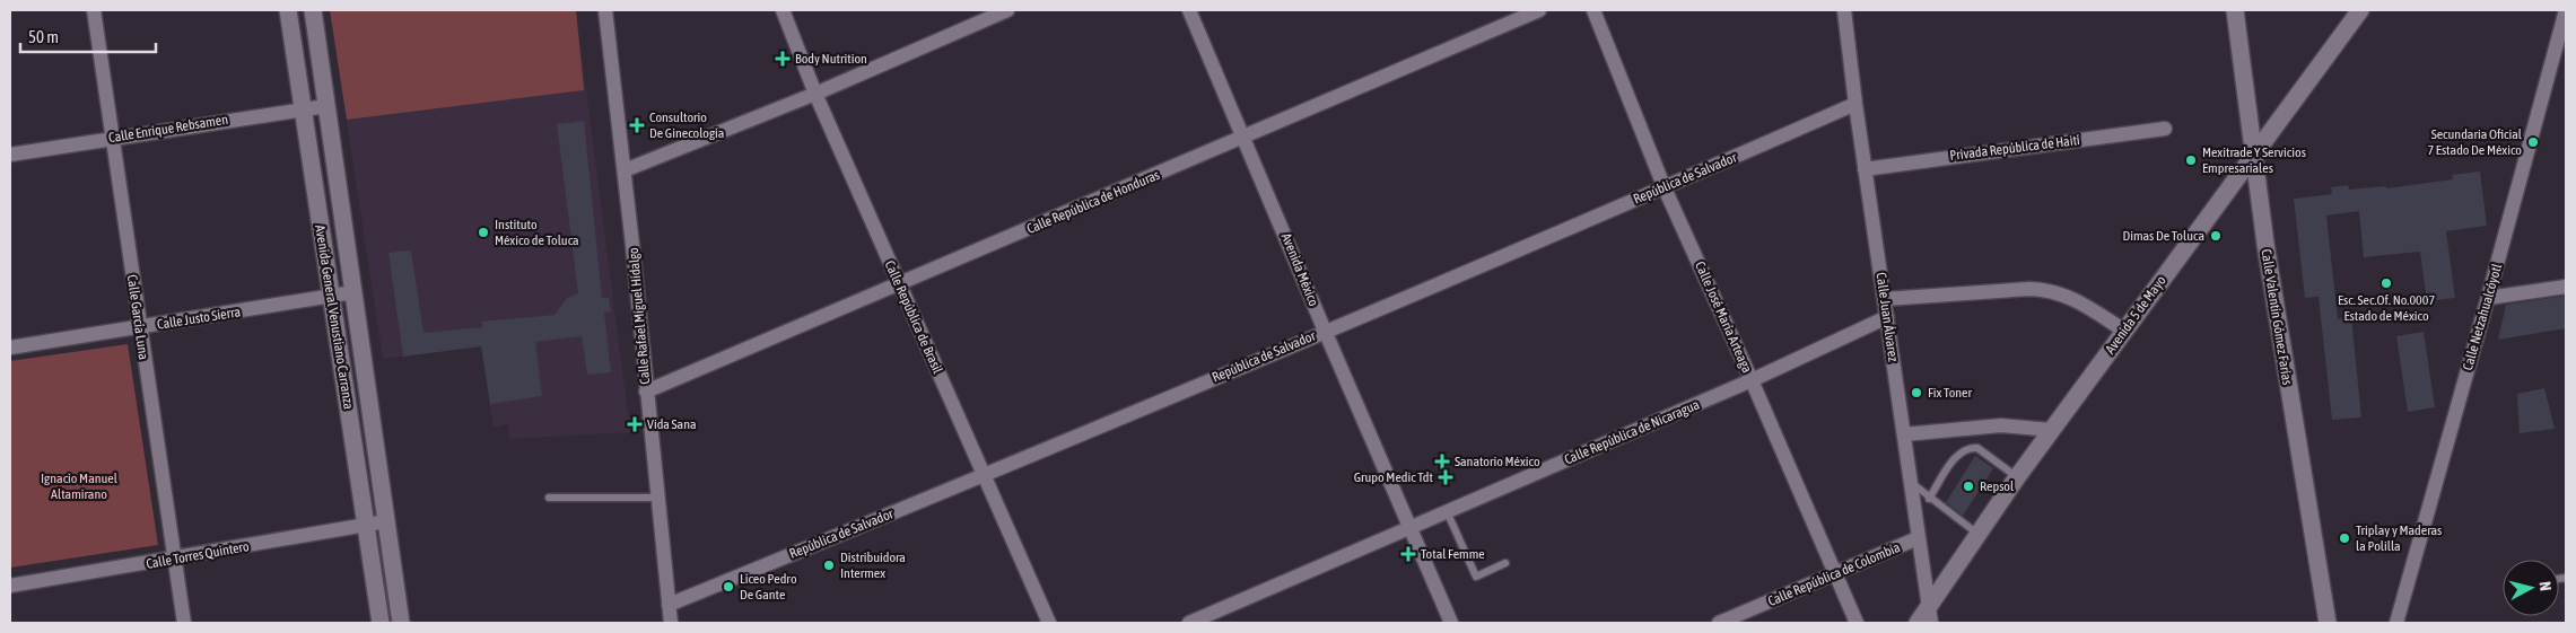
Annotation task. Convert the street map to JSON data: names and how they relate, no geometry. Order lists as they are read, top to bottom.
{
  "streets": {
    "main road": ["Avenida 5 de Mayo", "Avenida General Venustiano Carranza", "Calle Valentín Gómez Farías"],
    "street": [
      "Calle Enrique Rebsamen",
      "Privada República de Haití",
      "República de Salvador",
      "Calle República de Honduras",
      "Avenida México",
      "Calle Rafael Miguel Hidalgo",
      "Calle García Luna",
      "Calle República de Brasil",
      "Calle José María Arteaga",
      "Calle Juan Álvarez",
      "Calle Netzahualcóyotl",
      "Calle Justo Sierra",
      "Calle República de Nicaragua",
      "Calle Torres Quintero",
      "Calle República de Colombia"
    ]
  },
  "crossings": [
    ["Calle Enrique Rebsamen", "Calle García Luna"],
    ["Calle Enrique Rebsamen", "Avenida General Venustiano Carranza"],
    ["Privada República de Haití", "Calle Juan Álvarez"],
    ["República de Salvador", "Avenida México"],
    ["República de Salvador", "Calle Rafael Miguel Hidalgo"],
    ["República de Salvador", "Calle República de Brasil"],
    ["República de Salvador", "Calle José María Arteaga"],
    ["República de Salvador", "Calle Juan Álvarez"],
    ["Calle República de Honduras", "Avenida México"],
    ["Calle República de Honduras", "Calle Rafael Miguel Hidalgo"],
    ["Calle República de Honduras", "Calle República de Brasil"],
    ["Avenida México", "Calle República de Nicaragua"],
    ["Avenida 5 de Mayo", "Calle Juan Álvarez"],
    ["Avenida 5 de Mayo", "Calle Valentín Gómez Farías"],
    ["Calle García Luna", "Calle Justo Sierra"],
    ["Calle García Luna", "Calle Torres Quintero"],
    ["Avenida General Venustiano Carranza", "Calle Justo Sierra"],
    ["Avenida General Venustiano Carranza", "Calle Torres Quintero"],
    ["Calle José María Arteaga", "Calle República de Nicaragua"],
    ["Calle José María Arteaga", "Calle República de Colombia"],
    ["Calle Juan Álvarez", "Calle República de Nicaragua"],
    ["Calle Juan Álvarez", "Calle República de Colombia"]
  ],
  "parks": ["Ignacio Manuel Altamirano"],
  "places": {
    "health": [
      "Body Nutrition",
      "Consultorio De Ginecologia",
      "Vida Sana",
      "Sanatorio México",
      "Grupo Medic Tdt",
      "Total Femme"
    ],
    "other": [
      "Secundaria Oficial 7 Estado De México",
      "Mexitrade Y Servicios Empresariales",
      "Instituto México de Toluca",
      "Dimas De Toluca",
      "Esc. Sec.Of. No.0007 Estado de México",
      "Fix Toner",
      "Repsol",
      "Triplay y Maderas la Polilla",
      "Distribuidora Intermex",
      "Liceo Pedro De Gante"
    ]
  },
  "scale_bar": "50 m",
  "north": "right"
}
